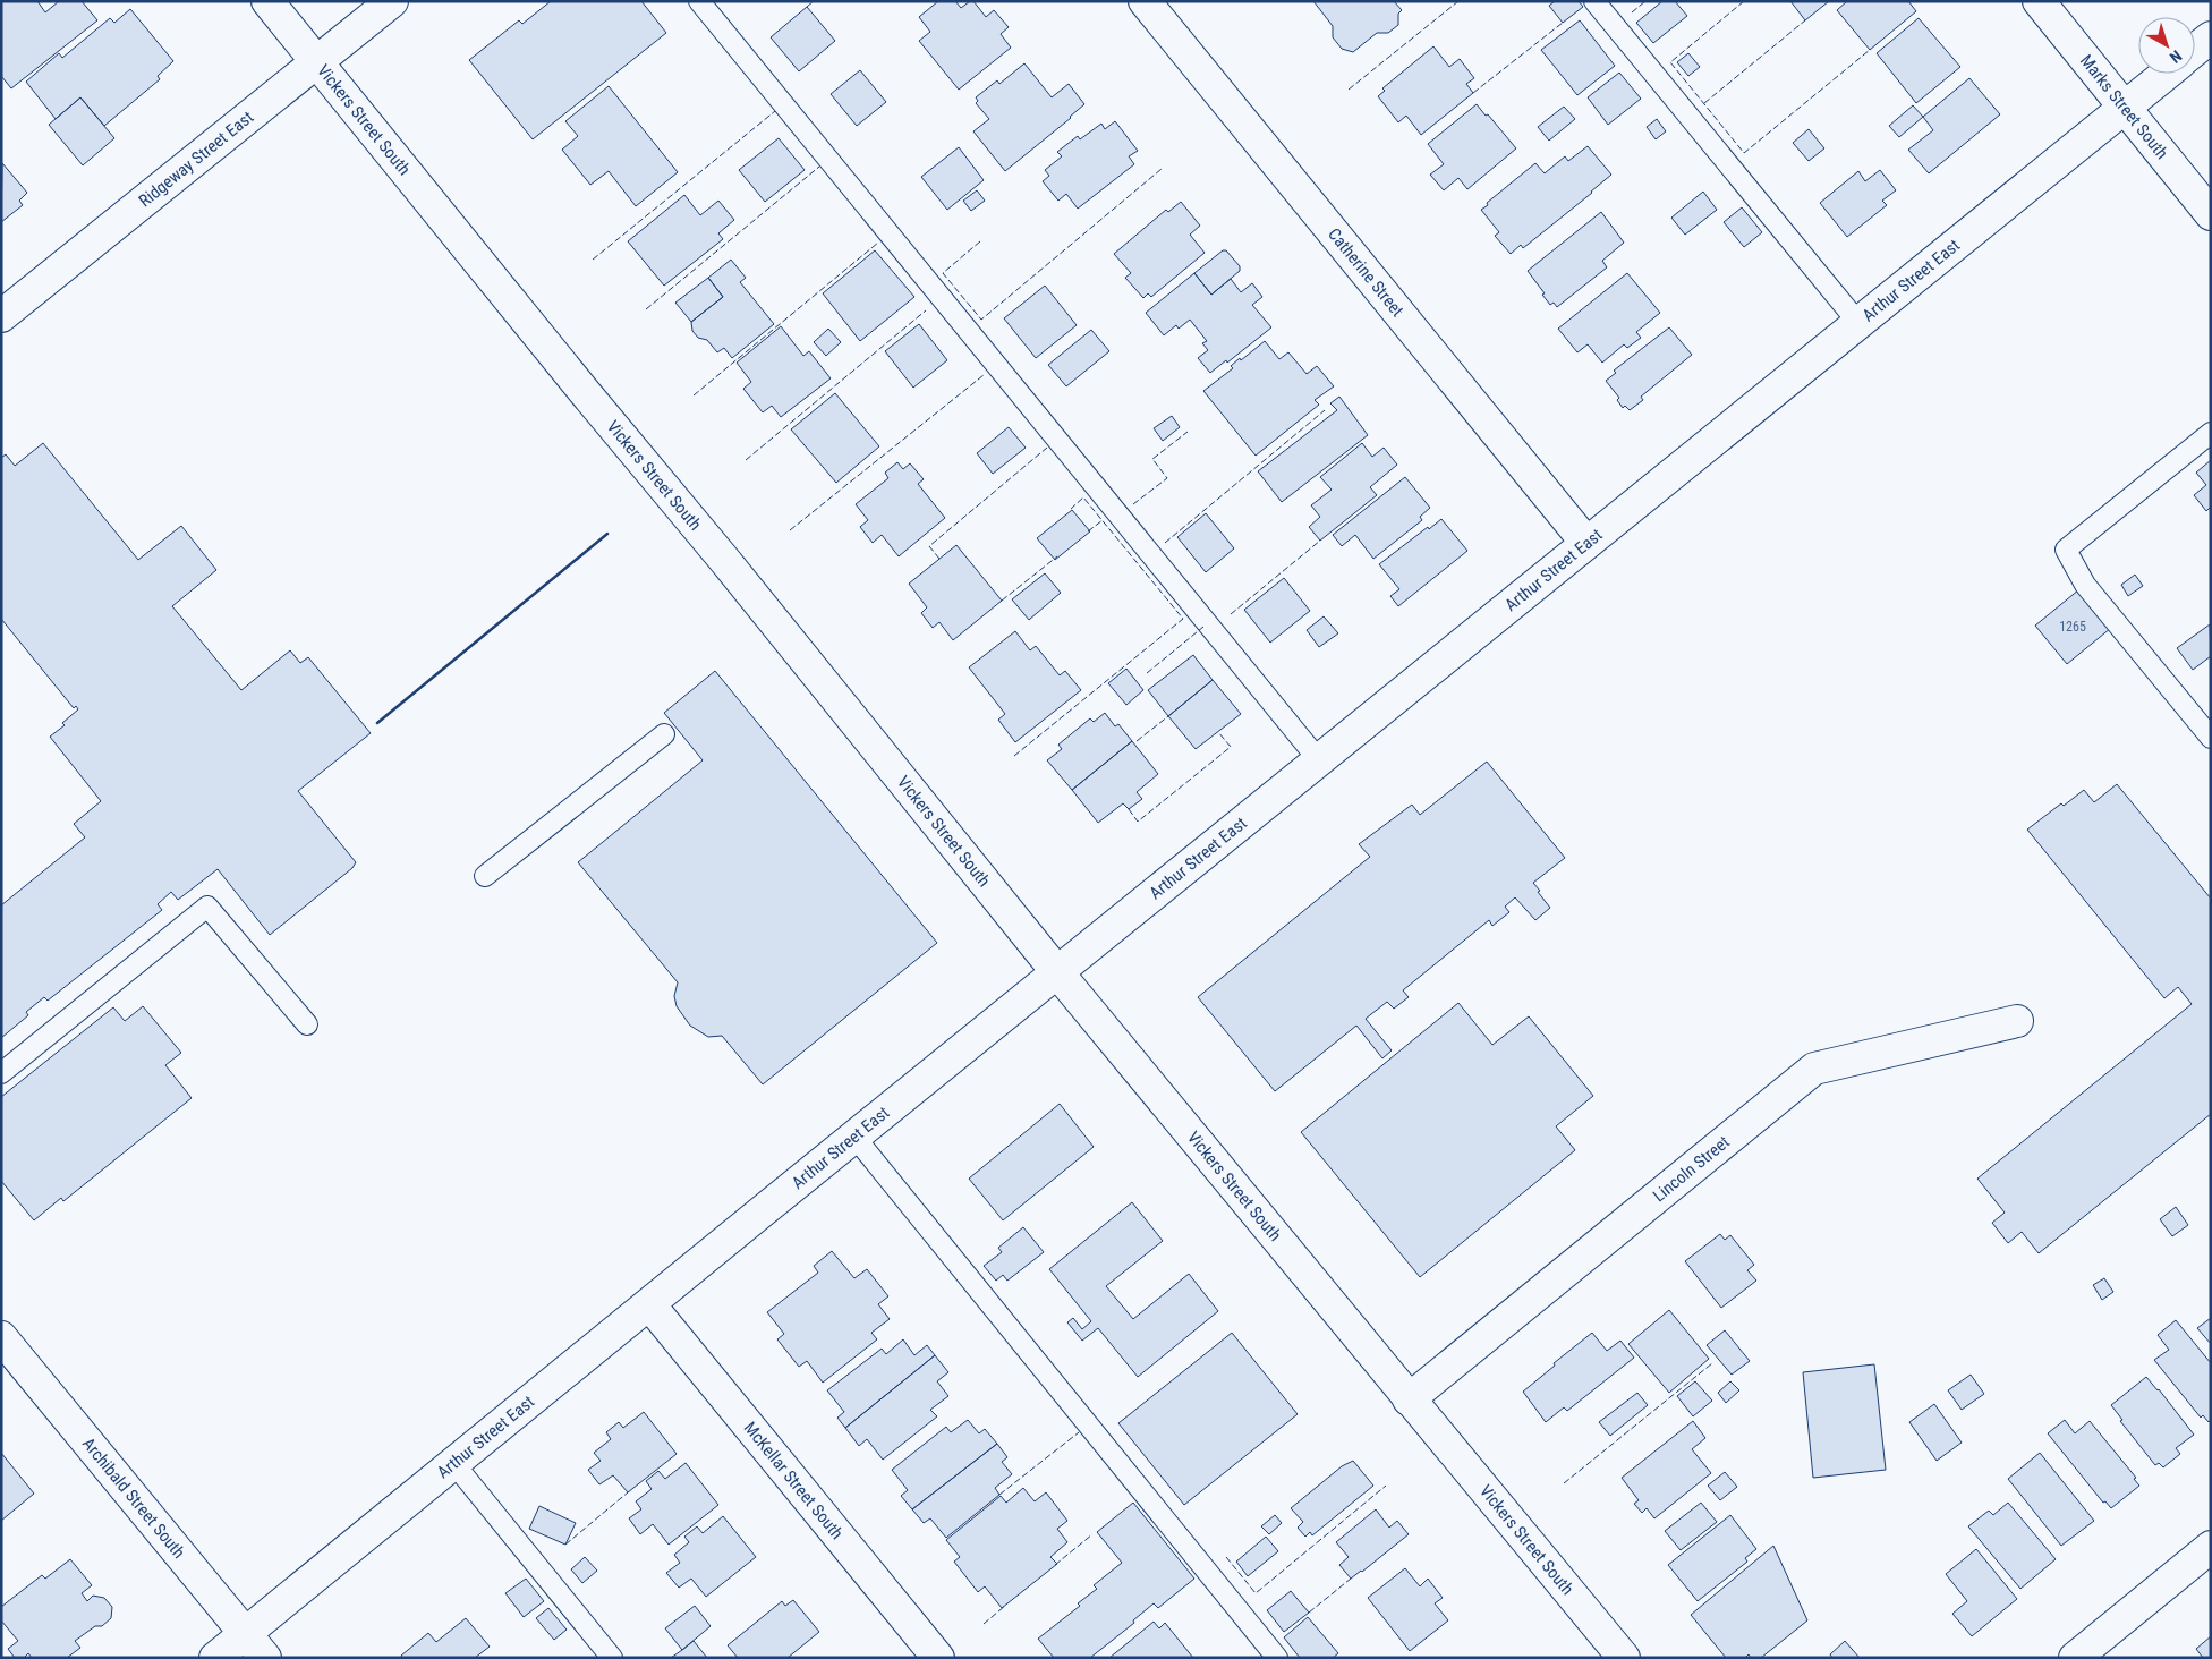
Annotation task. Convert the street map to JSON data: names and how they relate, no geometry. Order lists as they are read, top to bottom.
{
  "streets": {
    "street": [
      "Marks Street South",
      "Vickers Street South",
      "Ridgeway Street East",
      "Catherine Street",
      "Arthur Street East",
      "Lincoln Street",
      "McKellar Street South",
      "Archibald Street South"
    ]
  },
  "crossings": [
    ["Marks Street South", "Arthur Street East"],
    ["Vickers Street South", "Ridgeway Street East"],
    ["Vickers Street South", "Arthur Street East"],
    ["Vickers Street South", "Lincoln Street"],
    ["Catherine Street", "Arthur Street East"],
    ["Arthur Street East", "McKellar Street South"],
    ["Arthur Street East", "Archibald Street South"]
  ],
  "house_numbers": ["1265"],
  "north": "bottom right"
}
